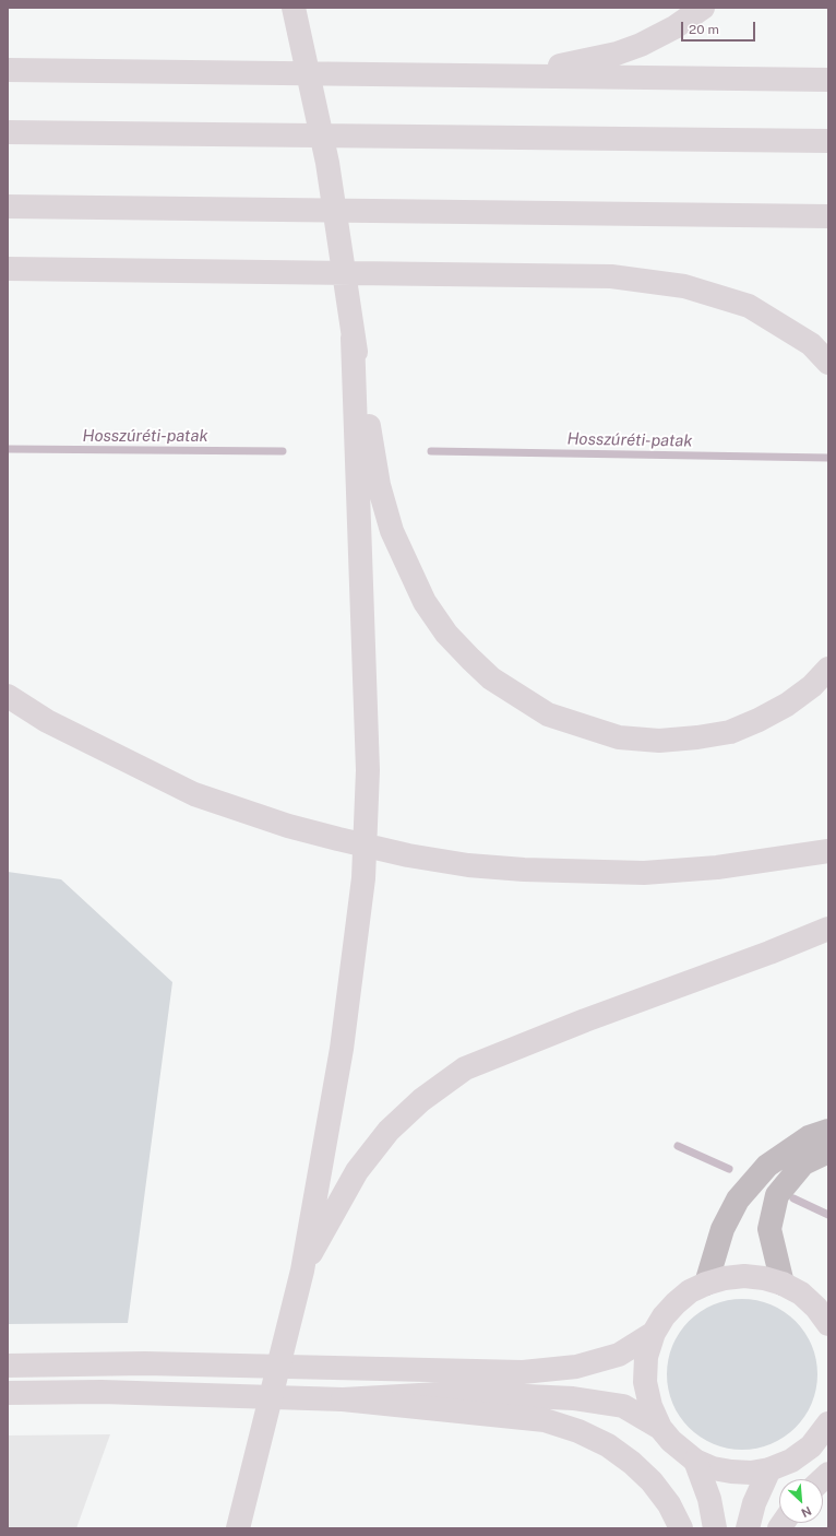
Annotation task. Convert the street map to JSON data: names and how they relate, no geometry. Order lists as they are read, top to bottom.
{
  "water": ["Hosszúréti-patak"],
  "scale_bar": "20 m",
  "north": "bottom right"
}
